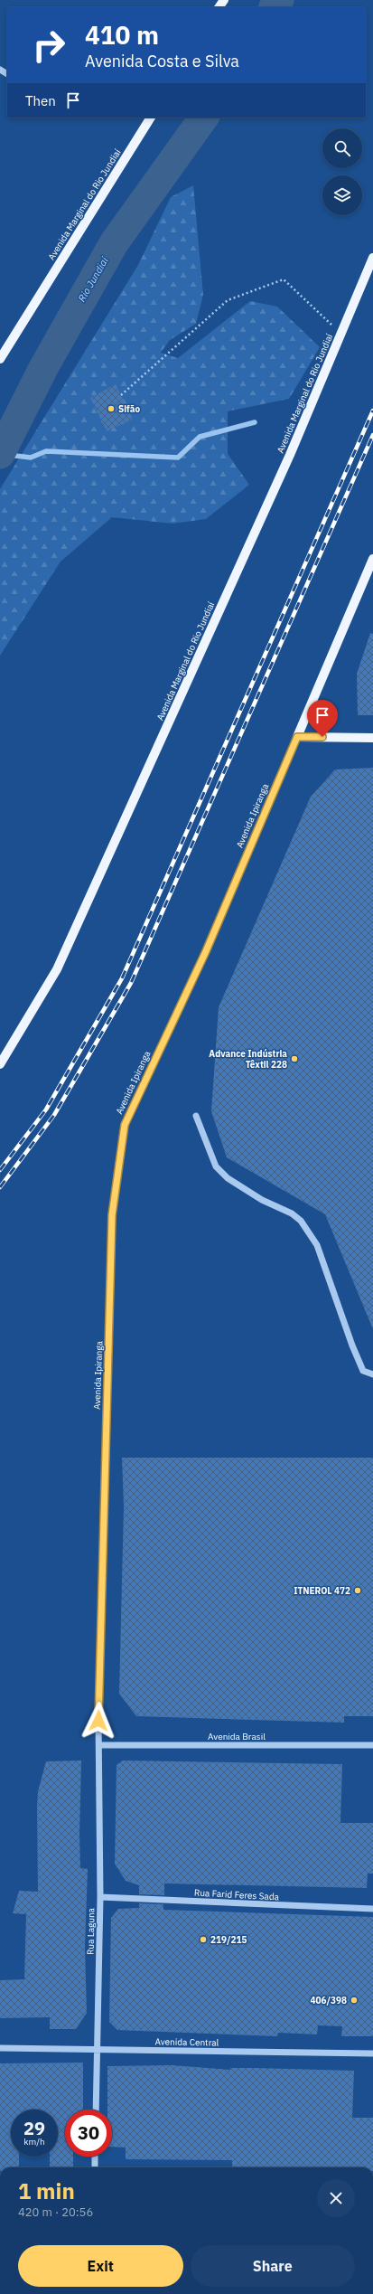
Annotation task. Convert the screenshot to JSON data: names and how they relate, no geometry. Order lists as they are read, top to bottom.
{
  "streets": {
    "main road": ["Avenida Marginal do Rio Jundiaí", "Avenida Ipiranga"],
    "street": [
      "Avenida Brasil",
      "Rua Farid Feres Sada",
      "Rua Laguna",
      "Avenida Central"
    ]
  },
  "crossings": [
    ["Avenida Ipiranga", "Avenida Brasil"],
    ["Avenida Ipiranga", "Rua Laguna"],
    ["Avenida Brasil", "Rua Laguna"],
    ["Rua Farid Feres Sada", "Rua Laguna"],
    ["Rua Laguna", "Avenida Central"]
  ],
  "water": ["Rio Jundiaí"],
  "places": [
    "Sifão",
    "Advance Indústria Têxtil 228",
    "ITNEROL 472",
    "219/215",
    "406/398"
  ],
  "page": {
    "turn": ["410 m", "Avenida Costa e Silva"],
    "then": "Then",
    "speed": "29 km/h",
    "limit": "30",
    "heading": ["1 min", "420 m · 20:56"],
    "buttons": ["Exit", "Share"]
  }
}
